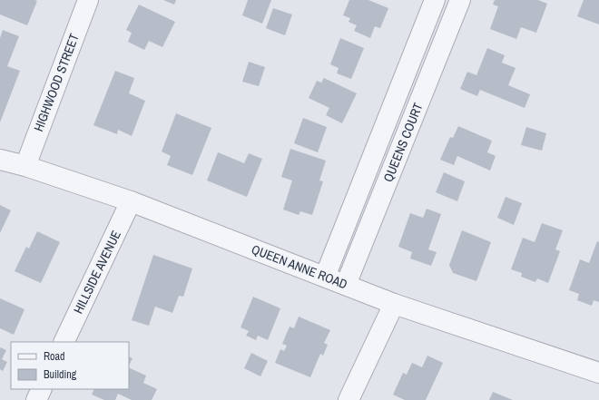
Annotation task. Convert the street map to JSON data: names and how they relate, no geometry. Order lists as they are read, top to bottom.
{
  "streets": {
    "street": [
      "HIGHWOOD STREET",
      "QUEENS COURT",
      "QUEEN ANNE ROAD",
      "HILLSIDE AVENUE"
    ]
  },
  "crossings": [
    ["HIGHWOOD STREET", "QUEEN ANNE ROAD"],
    ["QUEENS COURT", "QUEEN ANNE ROAD"],
    ["QUEEN ANNE ROAD", "HILLSIDE AVENUE"]
  ],
  "legend": ["Road", "Building"]
}
